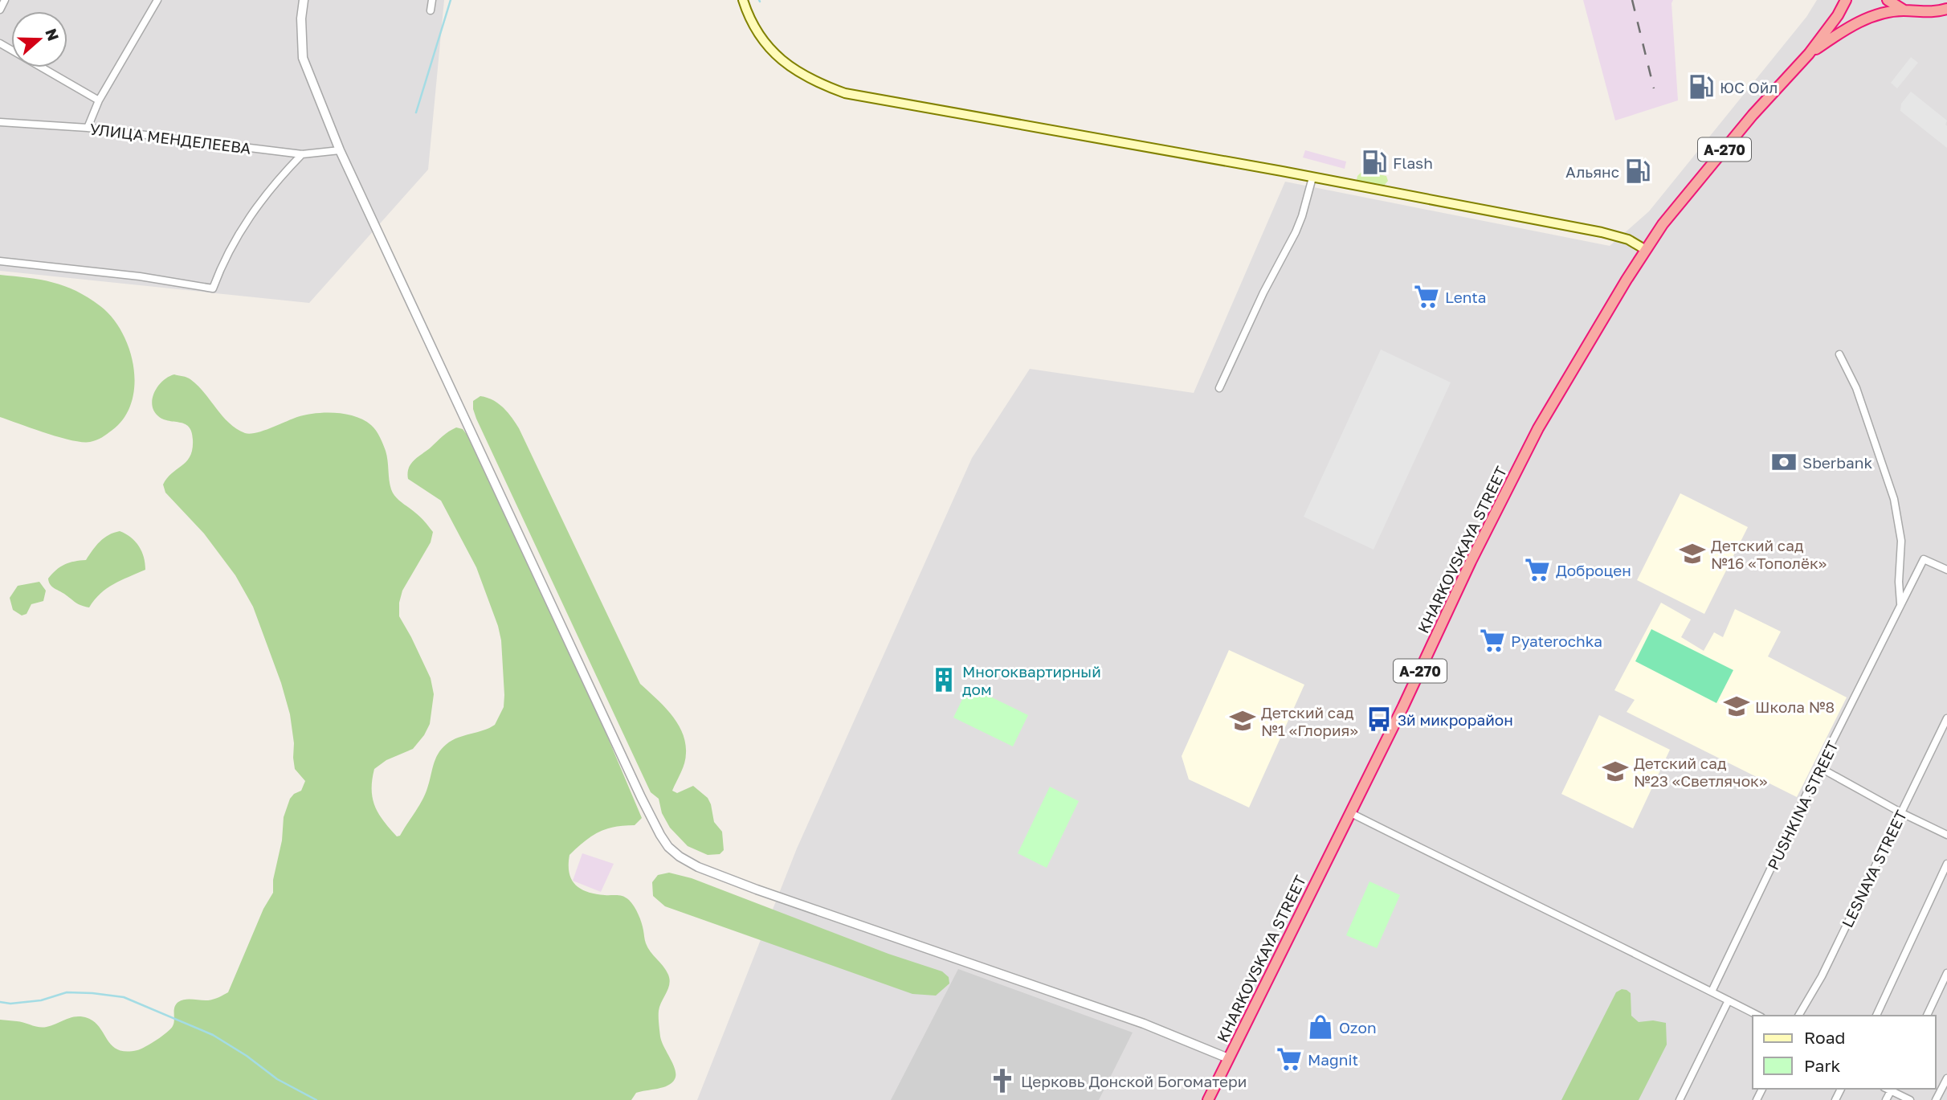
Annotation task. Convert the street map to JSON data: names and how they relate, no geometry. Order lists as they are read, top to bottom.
{
  "streets": {
    "highway": ["А-270", "KHARKOVSKAYA STREET"],
    "street": ["УЛИЦА МЕНДЕЛЕЕВА", "PUSHKINA STREET", "LESNAYA STREET"]
  },
  "crossings": [
    ["А-270", "KHARKOVSKAYA STREET"]
  ],
  "places": {
    "fuel station": ["ЮC Ойл", "Flash", "Альянс"],
    "supermarket": [
      "Lenta",
      "Доброцен",
      "Pyaterochka",
      "Magnit"
    ],
    "bank": ["Sberbank"],
    "school or university": [
      "Детский сад №16 «Тополёк»",
      "Школа №8",
      "Детский сад №1 «Глория»",
      "Детский сад №23 «Светлячок»"
    ],
    "building": ["Многоквартирный дом"],
    "bus stop": ["3й микрорайон"],
    "shop": ["Ozon"],
    "church": ["Церковь Донской Богоматери"]
  },
  "legend": ["Road", "Park"],
  "north": "right"
}
